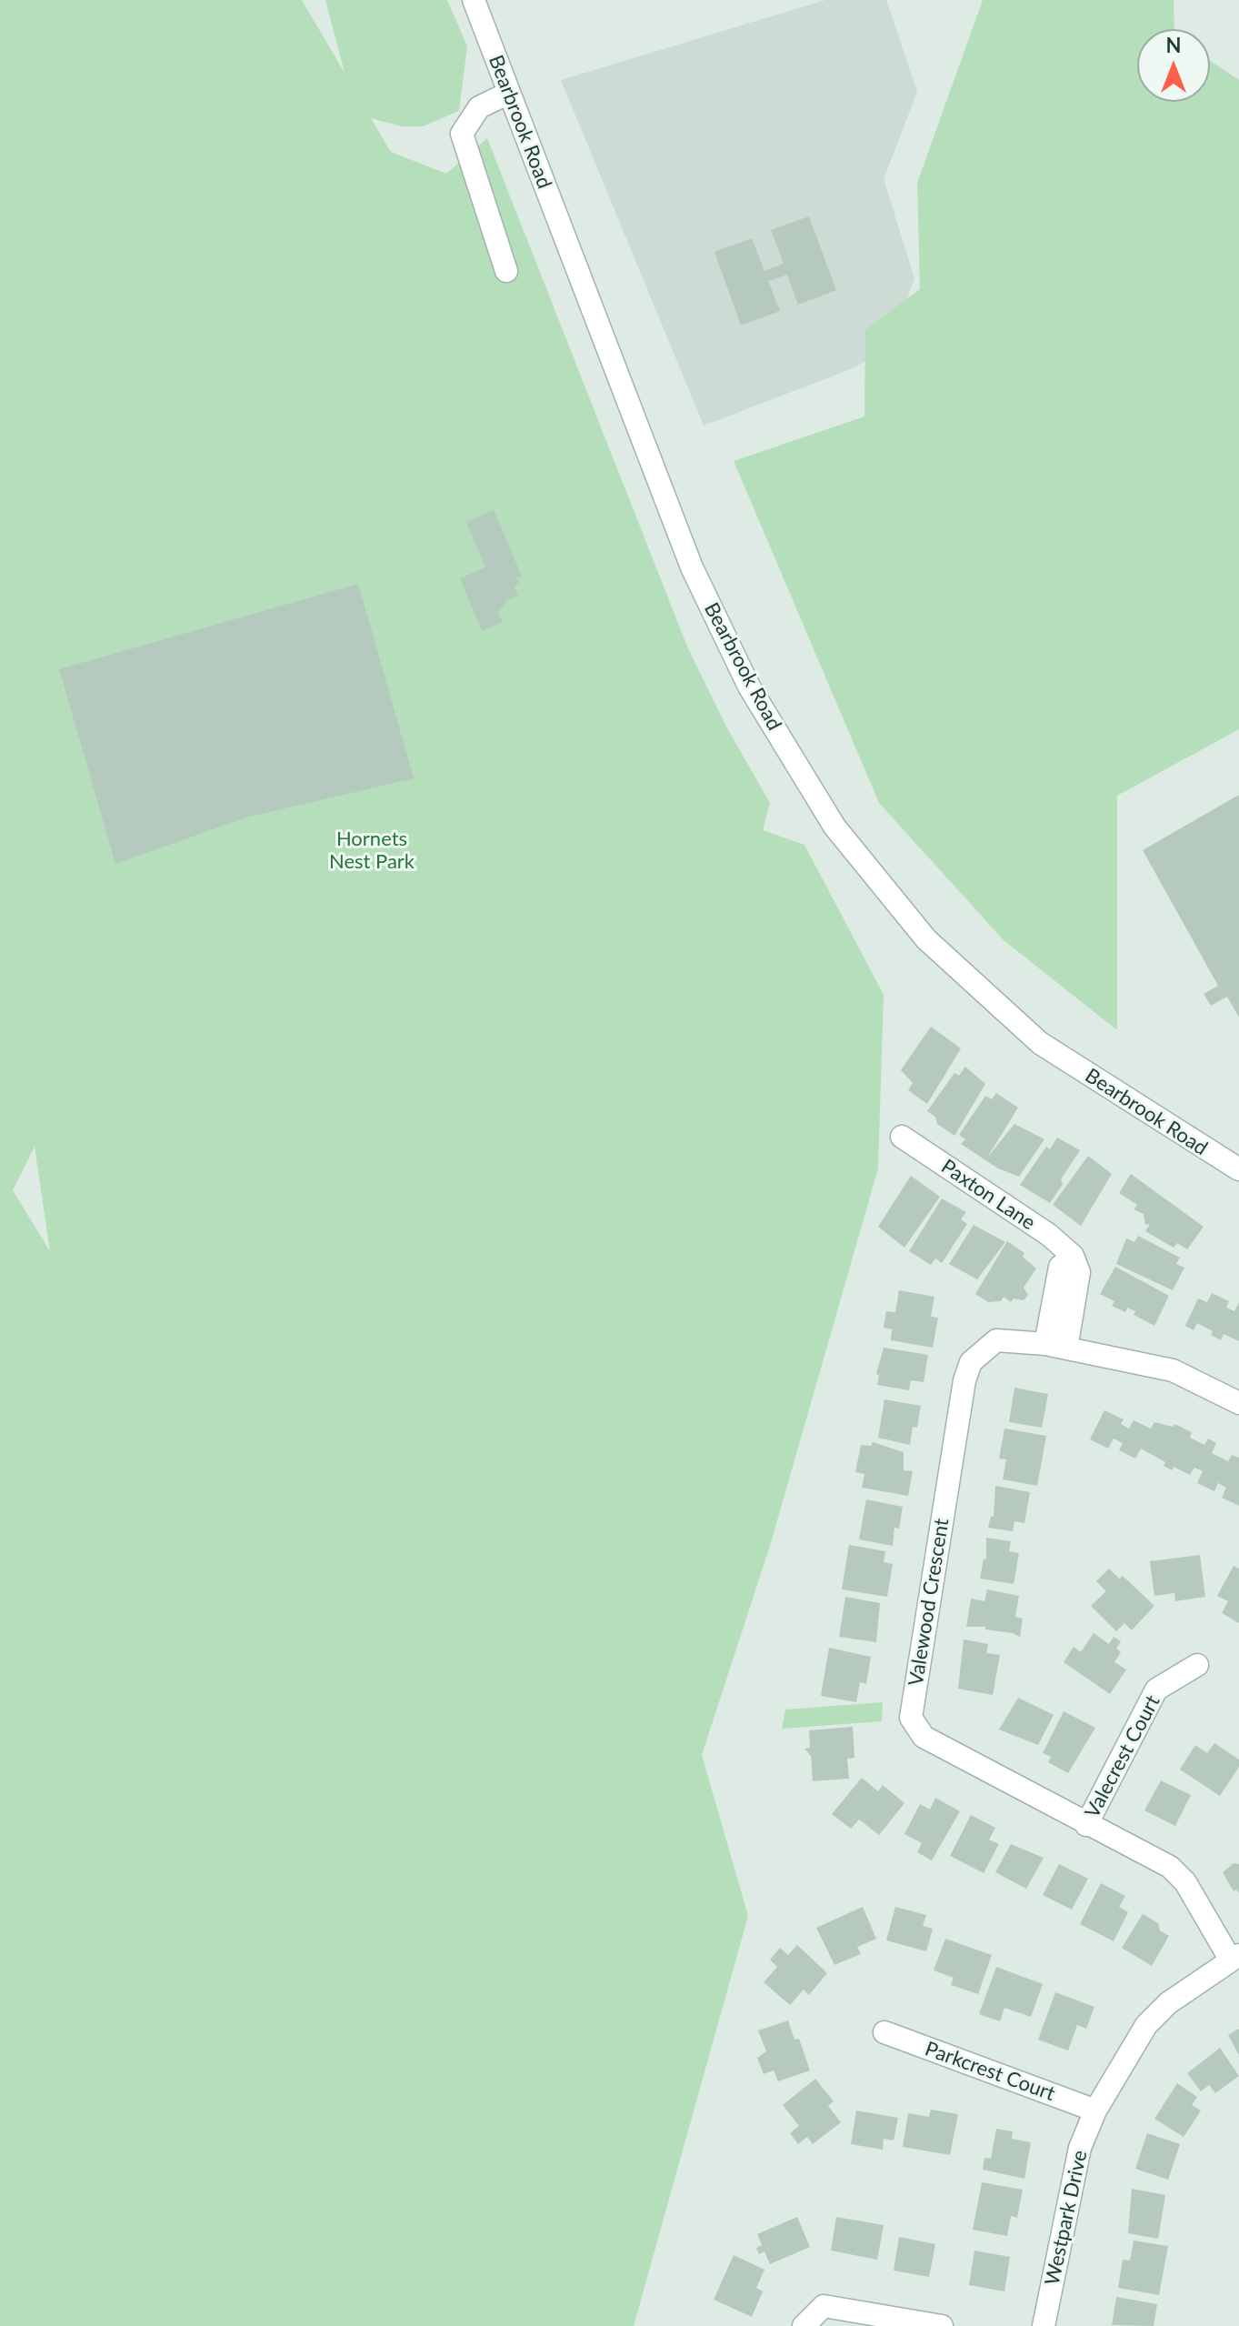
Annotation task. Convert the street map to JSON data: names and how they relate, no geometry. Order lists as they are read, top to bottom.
{
  "streets": {
    "street": [
      "Bearbrook Road",
      "Paxton Lane",
      "Valewood Crescent",
      "Valecrest Court",
      "Parkcrest Court",
      "Westpark Drive"
    ]
  },
  "crossings": [
    ["Paxton Lane", "Valewood Crescent"],
    ["Valewood Crescent", "Valecrest Court"],
    ["Valewood Crescent", "Westpark Drive"],
    ["Parkcrest Court", "Westpark Drive"]
  ],
  "parks": ["Hornets Nest Park"],
  "north": "top"
}
